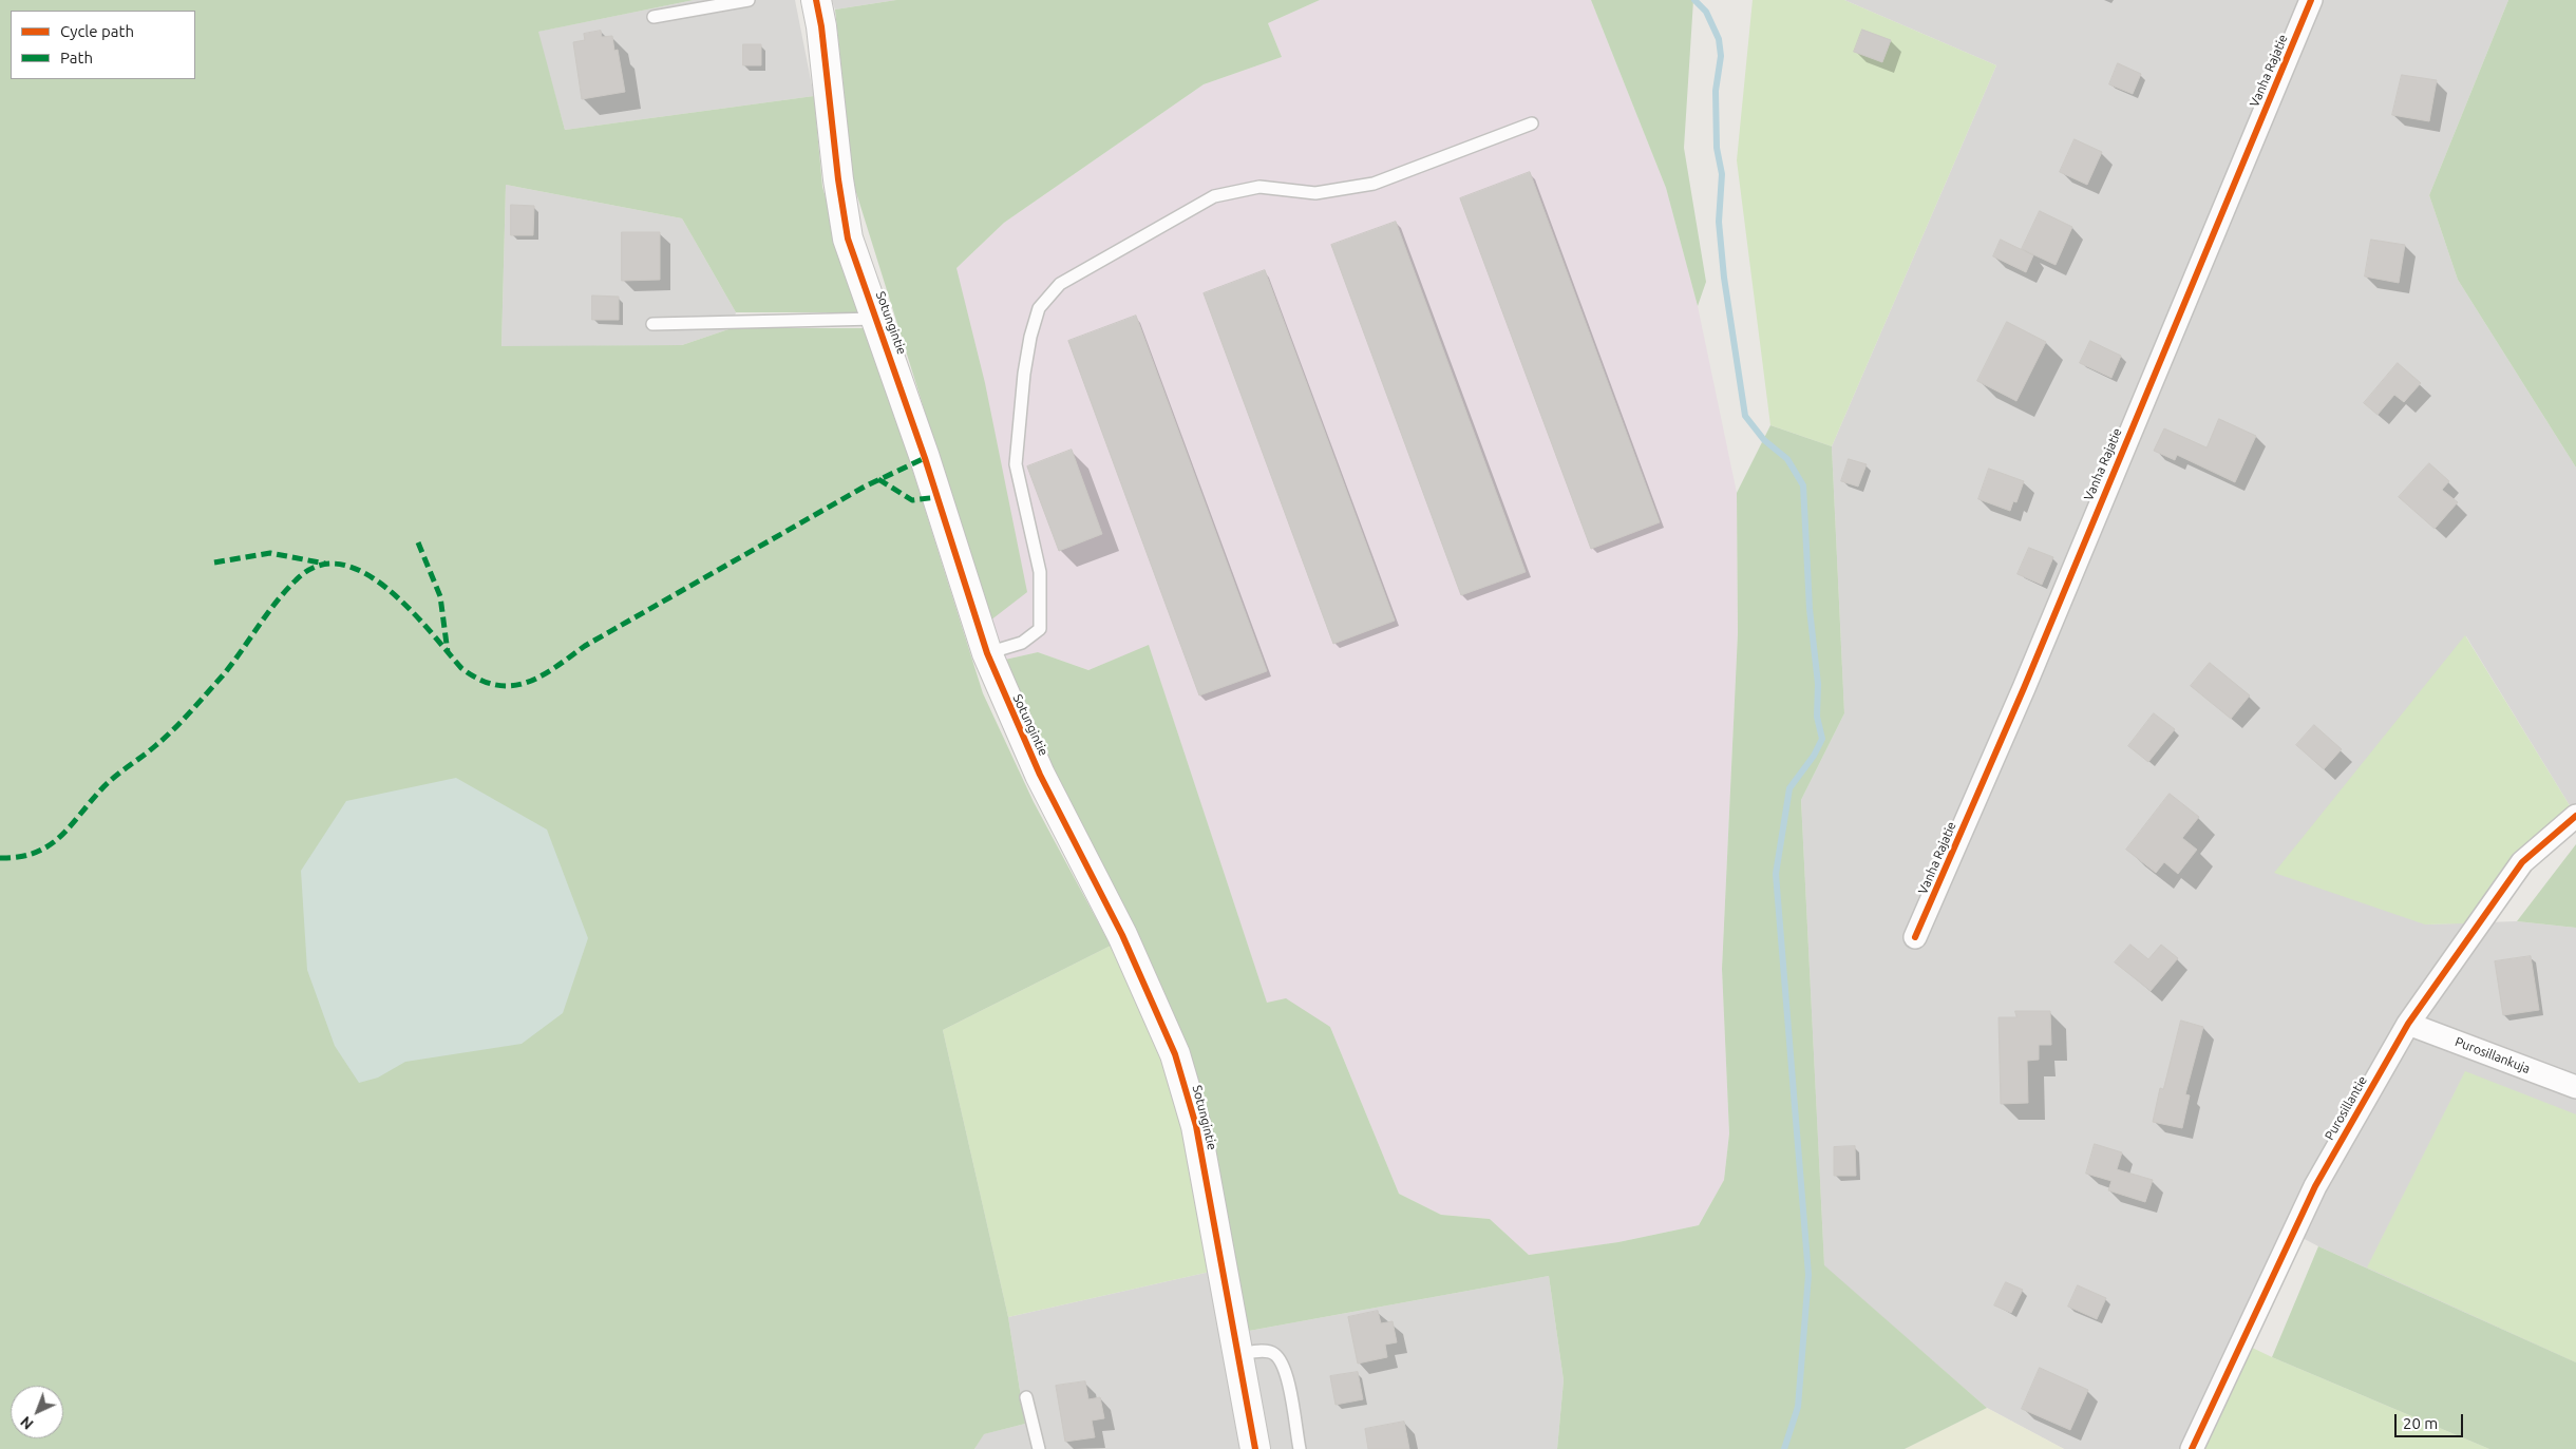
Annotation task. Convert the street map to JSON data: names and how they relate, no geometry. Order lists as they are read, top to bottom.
{
  "streets": {
    "street": [
      "Vanha Rajatie",
      "Sotungintie",
      "Purosillankuja",
      "Purosillantie"
    ]
  },
  "crossings": [
    ["Purosillankuja", "Purosillantie"]
  ],
  "legend": ["Cycle path", "Path"],
  "scale_bar": "20 m",
  "north": "bottom left"
}
